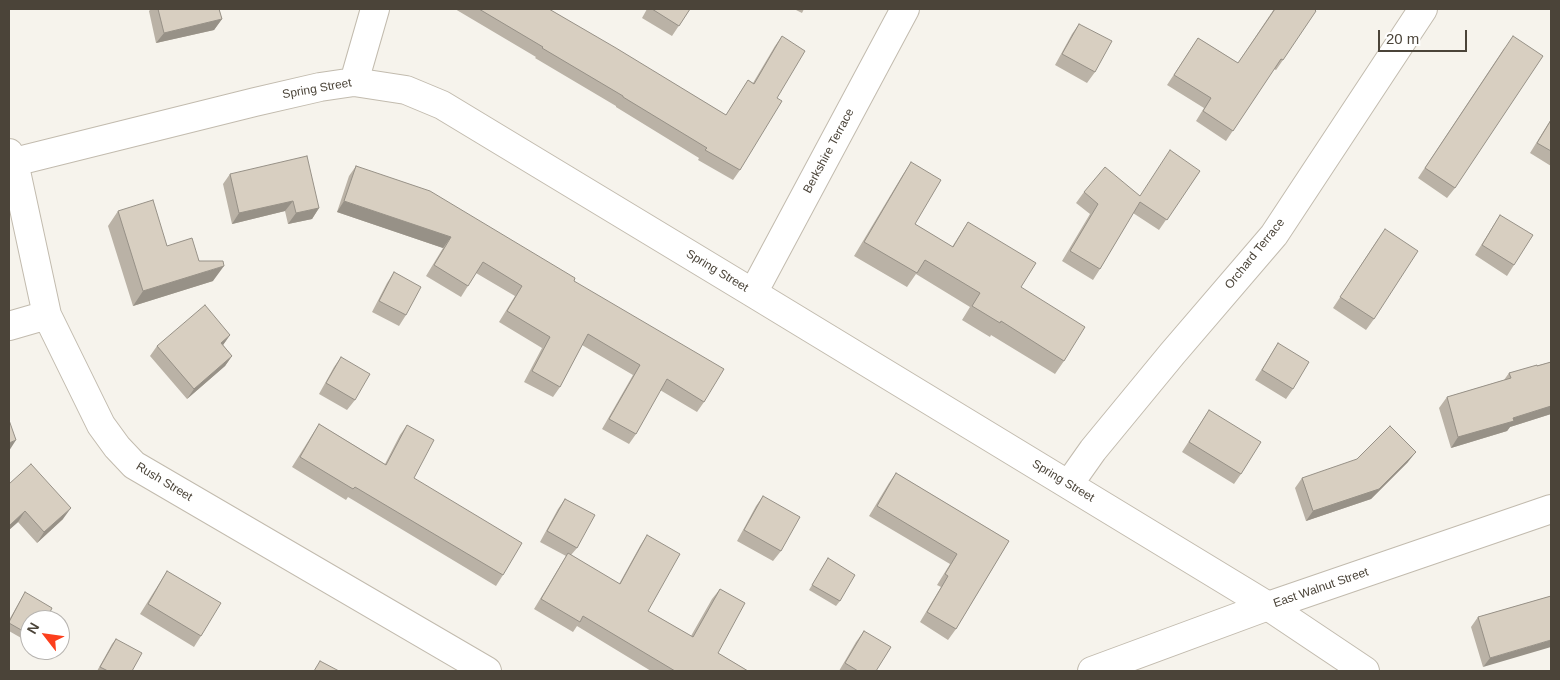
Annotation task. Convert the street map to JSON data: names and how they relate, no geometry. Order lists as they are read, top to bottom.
{
  "streets": {
    "street": [
      "Spring Street",
      "Berkshire Terrace",
      "Orchard Terrace",
      "Rush Street",
      "East Walnut Street"
    ]
  },
  "crossings": [
    ["Spring Street", "Berkshire Terrace"],
    ["Spring Street", "Orchard Terrace"],
    ["Spring Street", "Rush Street"],
    ["Spring Street", "East Walnut Street"]
  ],
  "scale_bar": "20 m",
  "north": "top left"
}
